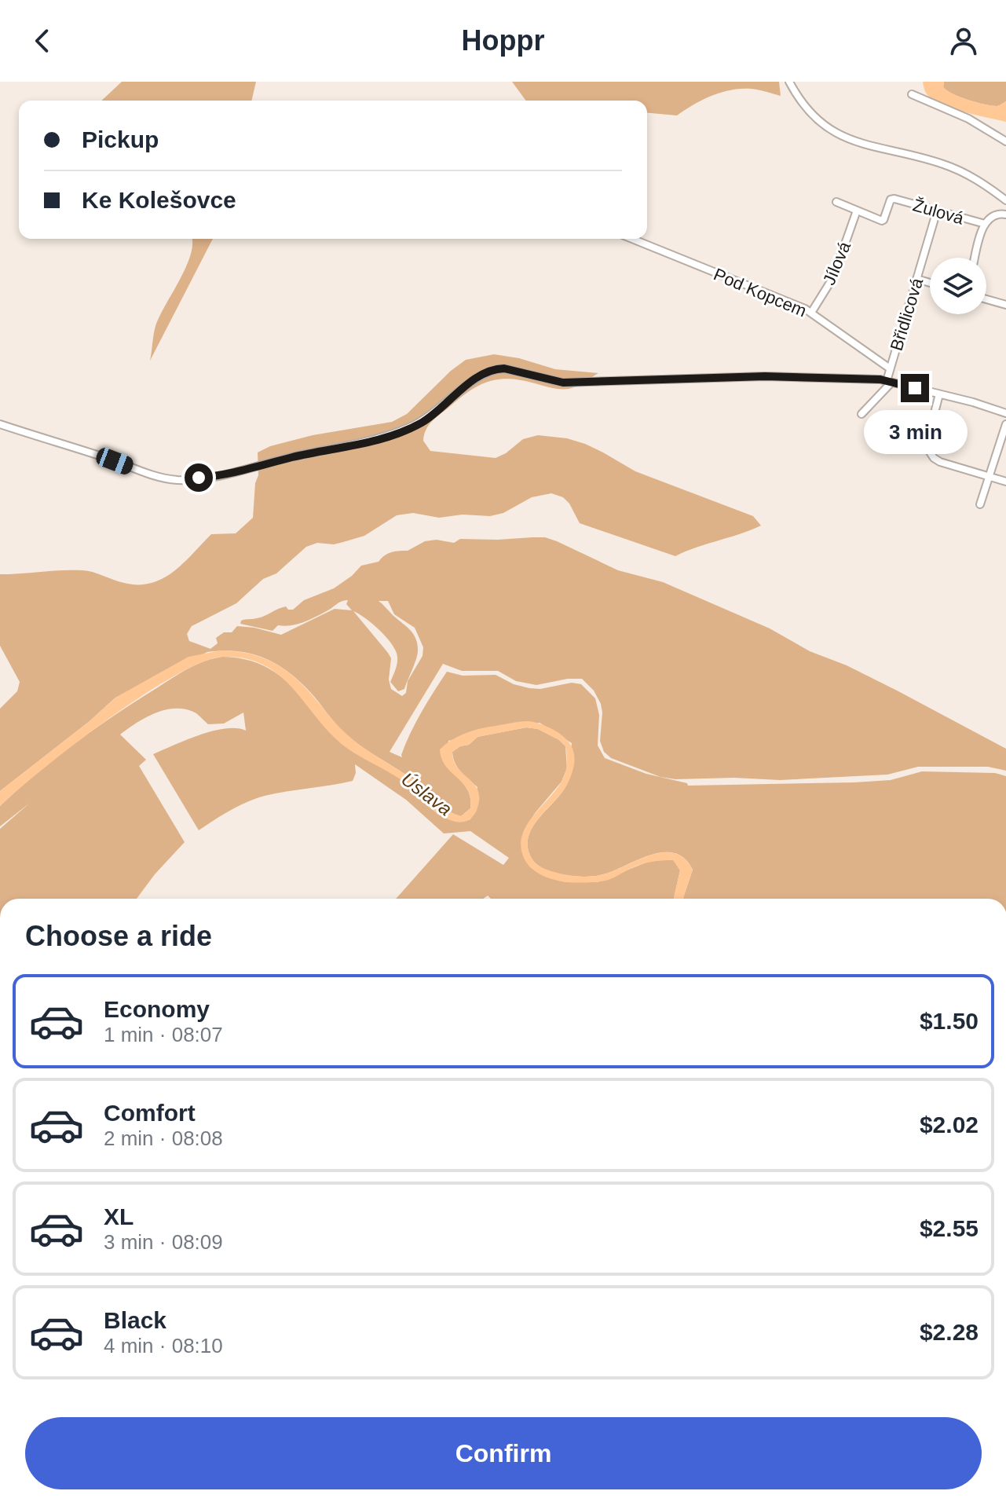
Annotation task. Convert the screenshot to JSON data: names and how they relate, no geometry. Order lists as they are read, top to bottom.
{
  "streets": {
    "street": [
      "Žulová",
      "Jílová",
      "Pod Kopcem",
      "Břidlicová"
    ]
  },
  "crossings": [
    ["Žulová", "Jílová"],
    ["Žulová", "Břidlicová"],
    ["Jílová", "Pod Kopcem"],
    ["Pod Kopcem", "Břidlicová"]
  ],
  "water": ["Úslava"],
  "page": {
    "header": "Hoppr",
    "banner": ["Pickup", "Ke Kolešovce"],
    "bubble": "3 min",
    "heading": "Choose a ride",
    "list": [
      {
        "name": "Economy",
        "note": "1 min · 08:07",
        "value": "$1.50"
      },
      {
        "name": "Comfort",
        "note": "2 min · 08:08",
        "value": "$2.02"
      },
      {
        "name": "XL",
        "note": "3 min · 08:09",
        "value": "$2.55"
      },
      {
        "name": "Black",
        "note": "4 min · 08:10",
        "value": "$2.28"
      }
    ],
    "buttons": "Confirm"
  }
}
